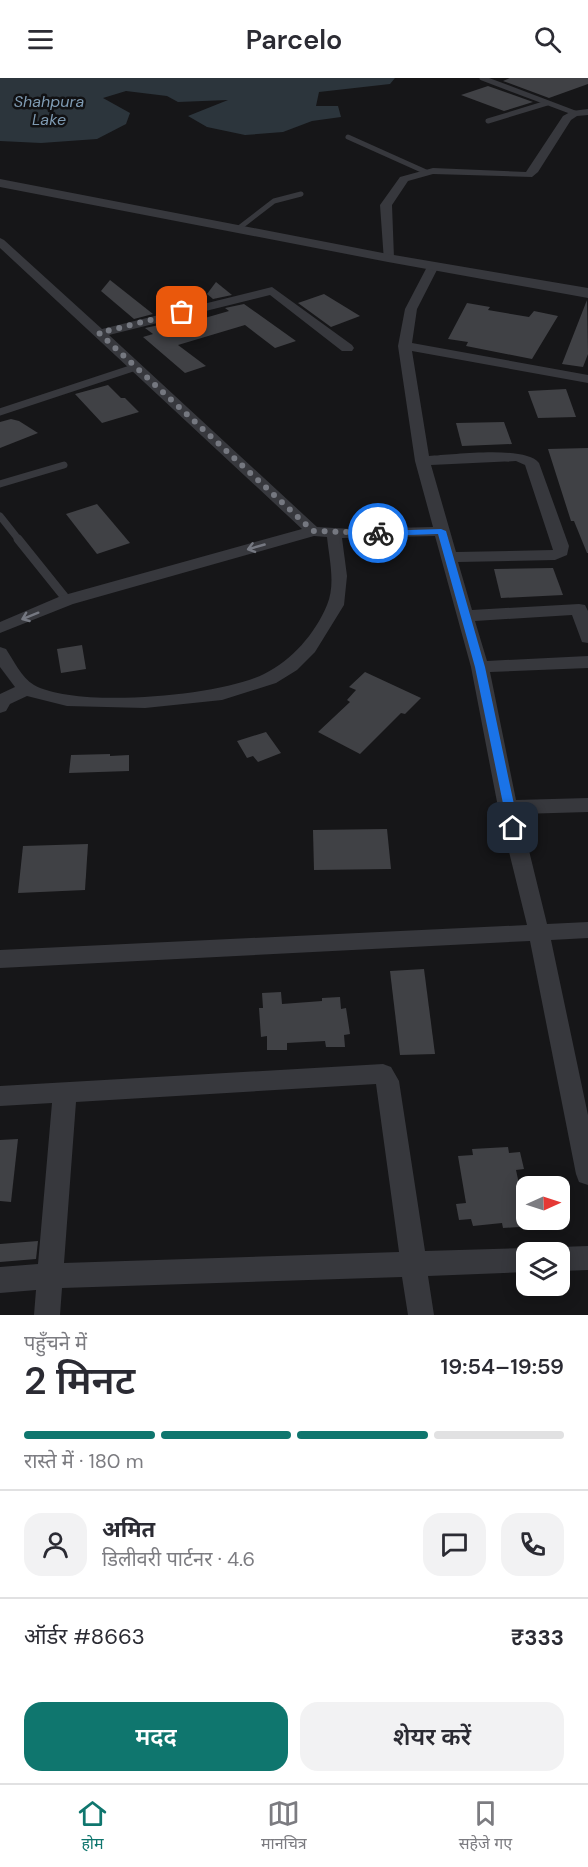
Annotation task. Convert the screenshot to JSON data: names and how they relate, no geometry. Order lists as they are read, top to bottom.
{
  "water": ["Shahpura Lake"],
  "north": "right",
  "page": {
    "header": "Parcelo",
    "heading": ["2 मिनट", "पहुँचने में", "19:54–19:59"],
    "panel": [
      "अमित",
      "डिलीवरी पार्टनर · 4.6",
      "ऑर्डर #8663",
      "₹333"
    ],
    "bar": "रास्ते में · 180 m",
    "buttons": ["मदद", "शेयर करें"],
    "tabs": ["होम", "मानचित्र", "सहेजे गए"]
  }
}
